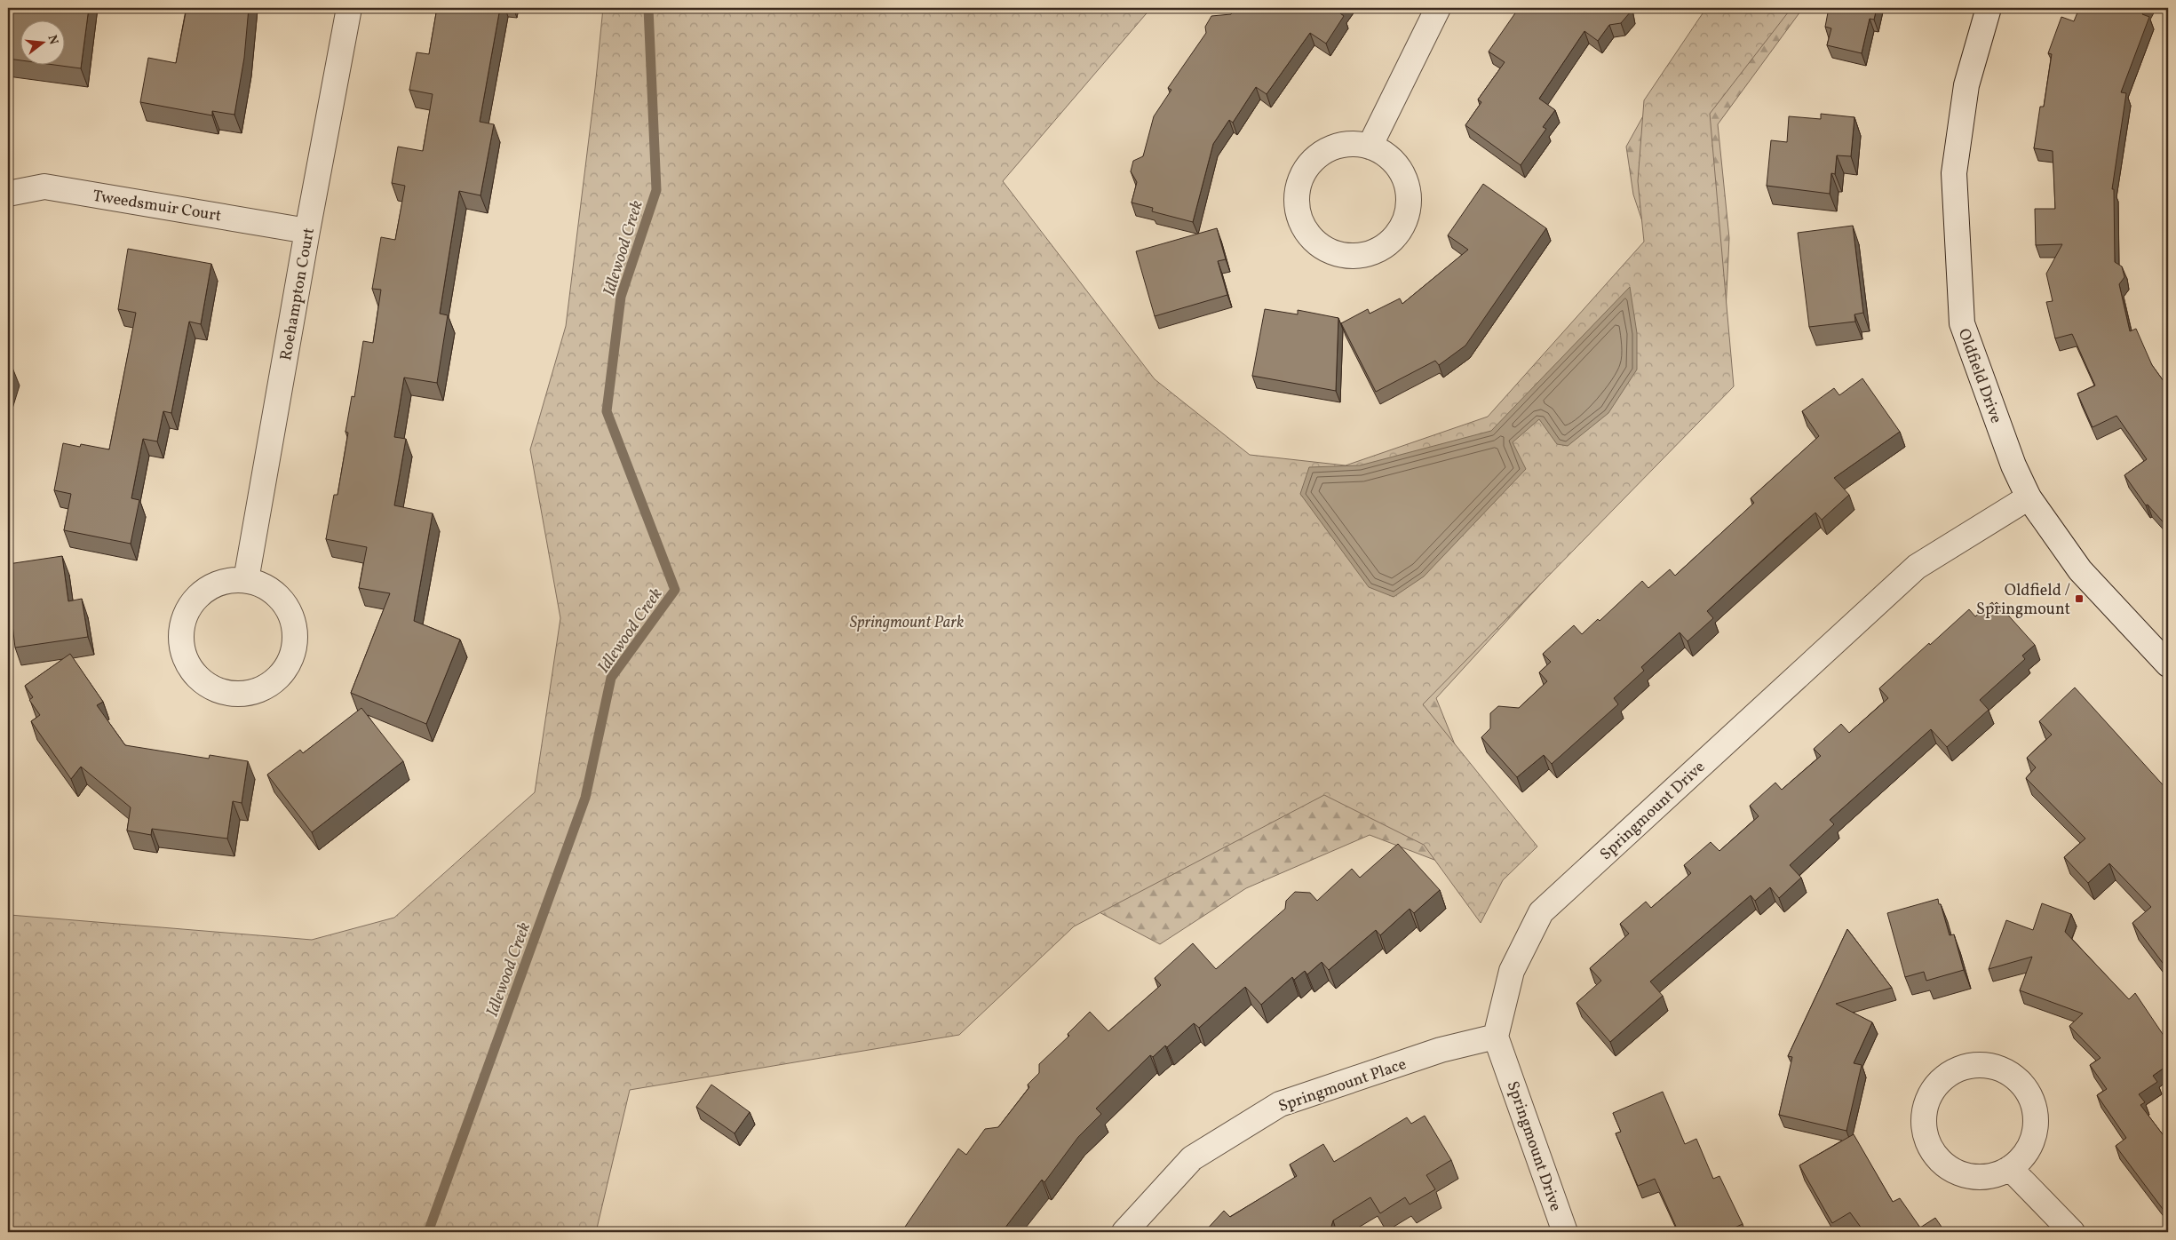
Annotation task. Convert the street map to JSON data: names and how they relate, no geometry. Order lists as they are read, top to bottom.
{
  "streets": {
    "street": [
      "Tweedsmuir Court",
      "Roehampton Court",
      "Oldfield Drive",
      "Springmount Drive",
      "Springmount Place"
    ]
  },
  "crossings": [
    ["Tweedsmuir Court", "Roehampton Court"],
    ["Oldfield Drive", "Springmount Drive"],
    ["Springmount Drive", "Springmount Place"]
  ],
  "water": ["Idlewood Creek"],
  "parks": ["Springmount Park"],
  "places": {
    "transit": ["Oldfield / Springmount"]
  },
  "north": "right"
}
